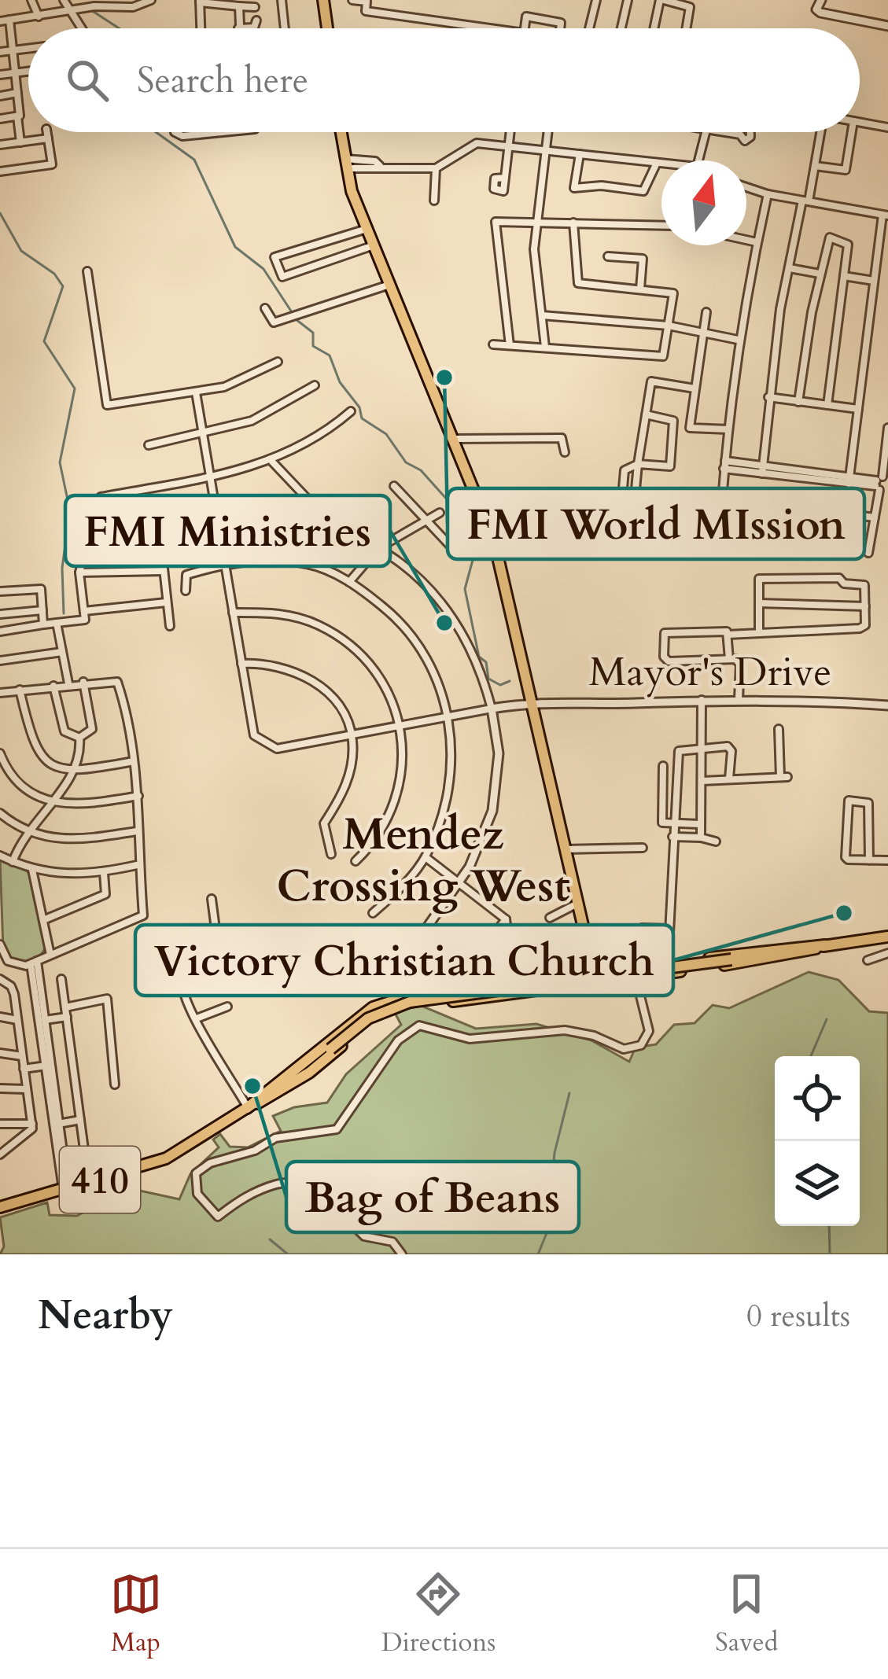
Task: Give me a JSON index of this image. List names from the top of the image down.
{
  "streets": {
    "main road": ["410"],
    "street": ["Mayor's Drive"]
  },
  "districts": ["Mendez Crossing West"],
  "places": [
    "FMI World MIssion",
    "FMI Ministries",
    "Victory Christian Church",
    "Bag of Beans"
  ],
  "north": "top",
  "page": {
    "search": "Search here",
    "heading": ["Nearby", "0 results"],
    "nav": ["Map", "Directions", "Saved"]
  }
}
